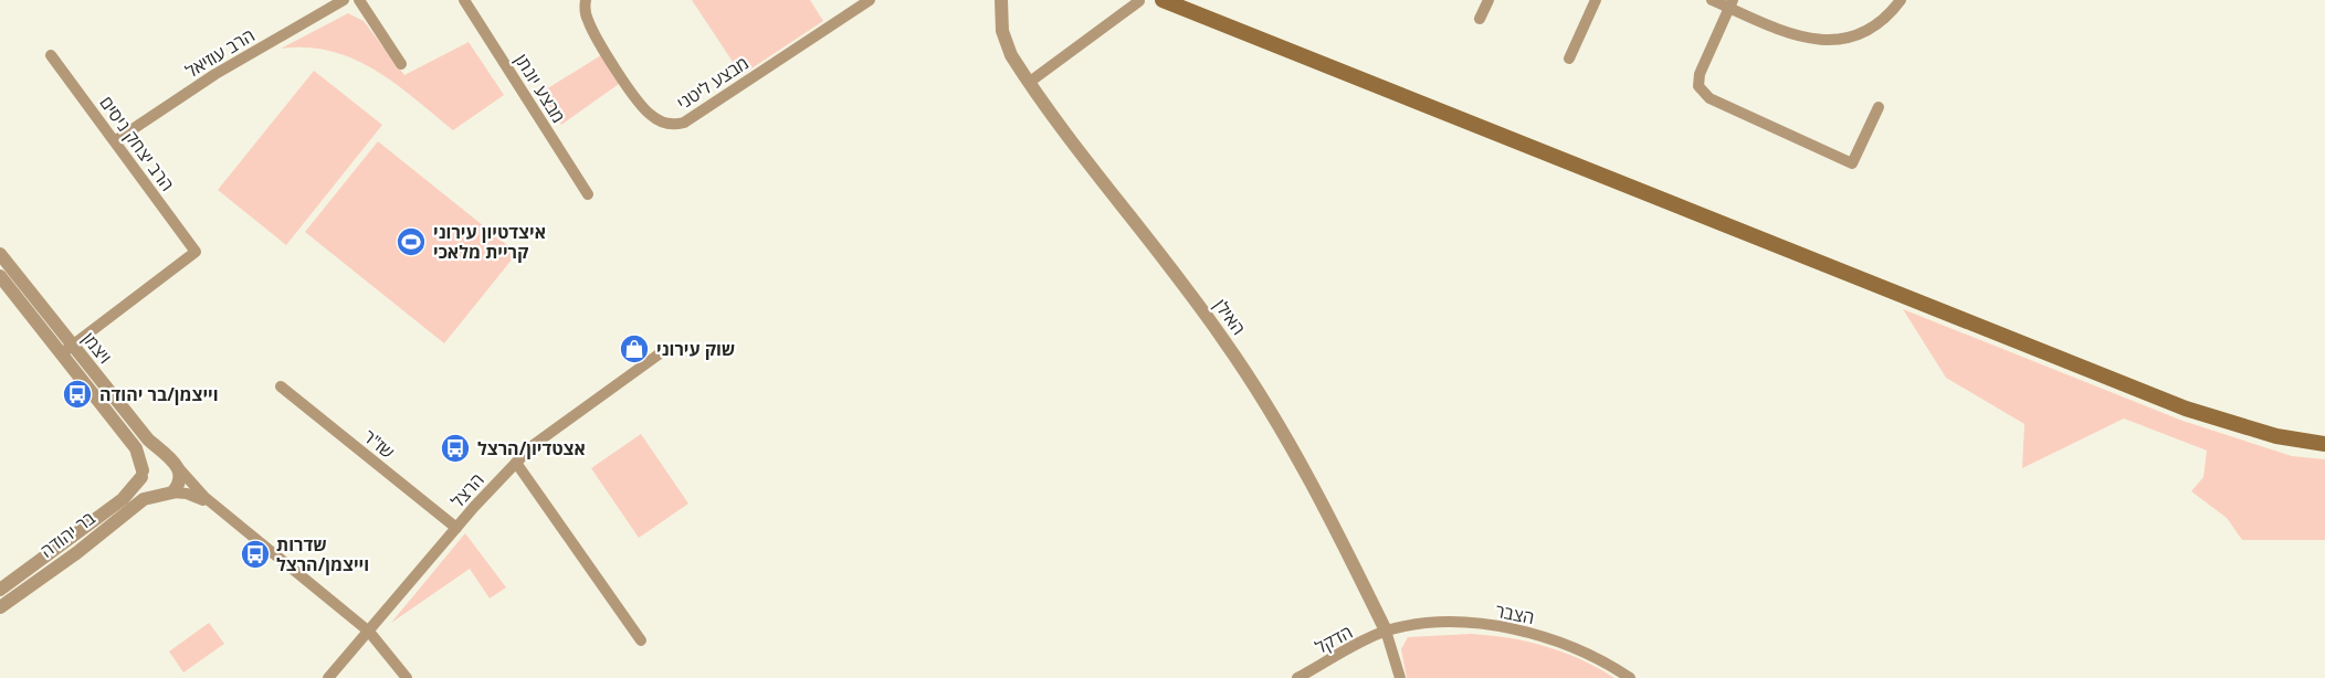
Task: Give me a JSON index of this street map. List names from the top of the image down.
{
  "streets": {
    "street": [
      "הרב עוזיאל",
      "מבצע ליטני",
      "מבצע יונתן",
      "הרב יצחק ניסים",
      "האילן",
      "ויצמן",
      "שז\"ר",
      "הרצל",
      "בר יהודה",
      "הצבר",
      "הדקל"
    ]
  },
  "crossings": [
    ["הרב עוזיאל", "הרב יצחק ניסים"],
    ["הרב יצחק ניסים", "ויצמן"],
    ["האילן", "הצבר"],
    ["האילן", "הדקל"],
    ["ויצמן", "הרצל"],
    ["ויצמן", "בר יהודה"],
    ["שז\"ר", "הרצל"],
    ["הצבר", "הדקל"]
  ],
  "places": {
    "sports": ["איצדטיון עירוני קריית מלאכי"],
    "shop": ["שוק עירוני"],
    "bus stop": ["וייצמן/בר יהודה", "אצטדיון/הרצל", "שדרות וייצמן/הרצל"]
  }
}
